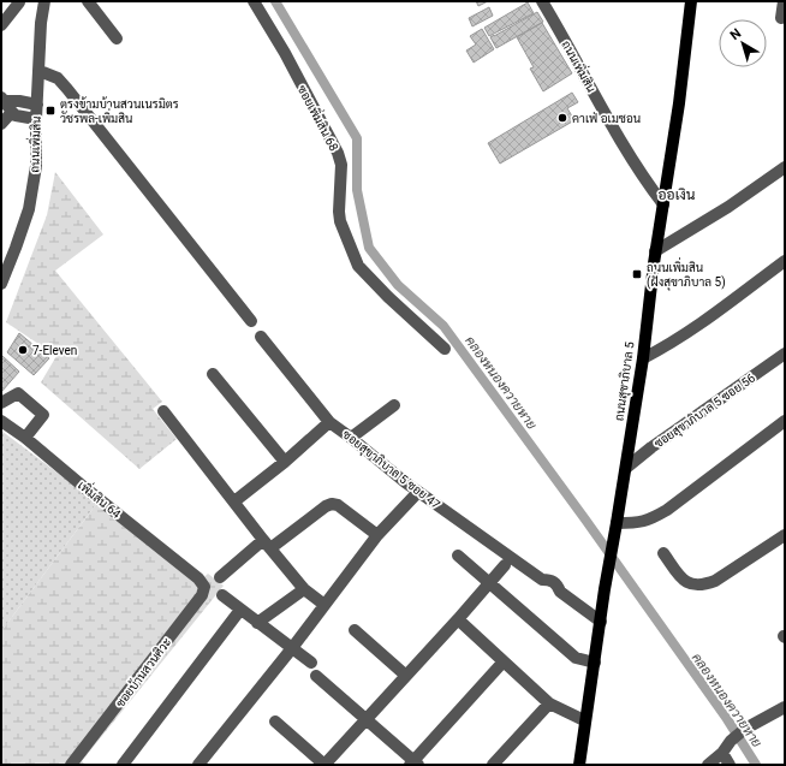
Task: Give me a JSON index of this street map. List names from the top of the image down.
{
  "streets": {
    "main road": ["ถนนสุขาภิบาล 5"],
    "street": [
      "ถนนเพิ่มสิน",
      "ซอยเพิ่มสิน 68",
      "ซอยสุขาภิบาล 5 ซอย 56",
      "ซอยสุขาภิบาล 5 ซอย 47",
      "เพิ่มสิน 64",
      "ซอยบ้านสวนศิวะ"
    ]
  },
  "crossings": [
    ["ถนนเพิ่มสิน", "ถนนสุขาภิบาล 5"],
    ["ถนนสุขาภิบาล 5", "ซอยสุขาภิบาล 5 ซอย 56"],
    ["ถนนสุขาภิบาล 5", "ซอยสุขาภิบาล 5 ซอย 47"],
    ["เพิ่มสิน 64", "ซอยบ้านสวนศิวะ"]
  ],
  "districts": ["ออเงิน"],
  "water": ["คลองหนองควายหาย"],
  "places": {
    "transit": ["ตรงข้ามบ้านสวนเนรมิตร วัชรพล-เพิ่มสิน", "ถนนเพิ่มสิน (ฝั่งสุขาภิบาล 5)"],
    "other": ["คาเฟ่ อเมซอน", "7-Eleven"]
  },
  "north": "top left"
}
